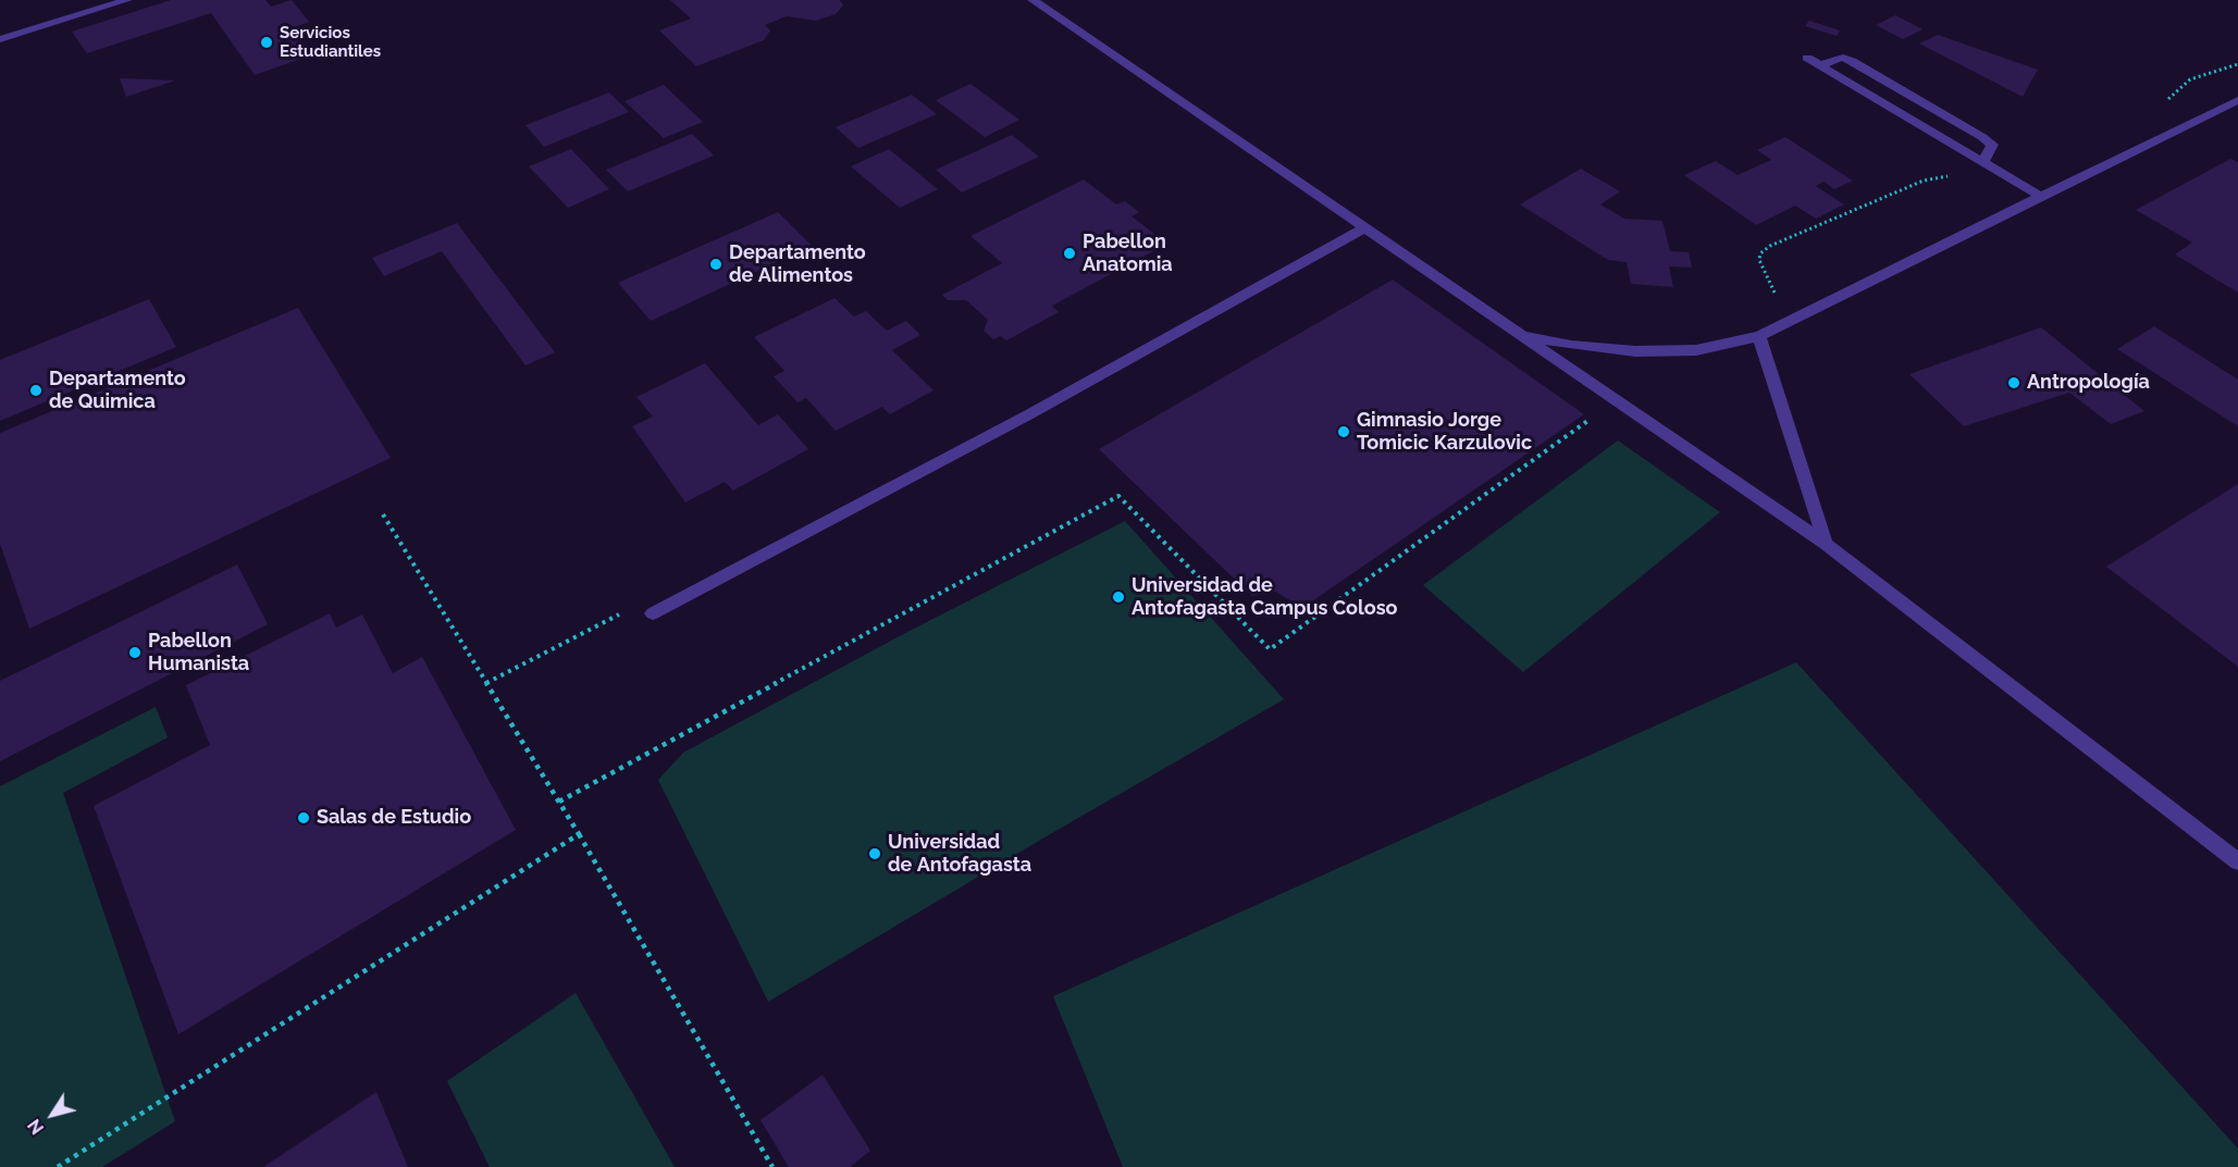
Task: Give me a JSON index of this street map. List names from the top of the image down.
{
  "places": [
    "Servicios Estudiantiles",
    "Pabellon Anatomia",
    "Departamento de Alimentos",
    "Antropología",
    "Departamento de Quimica",
    "Gimnasio Jorge Tomicic Karzulovic",
    "Universidad de Antofagasta Campus Coloso",
    "Pabellon Humanista",
    "Salas de Estudio",
    "Universidad de Antofagasta"
  ],
  "north": "bottom left"
}
